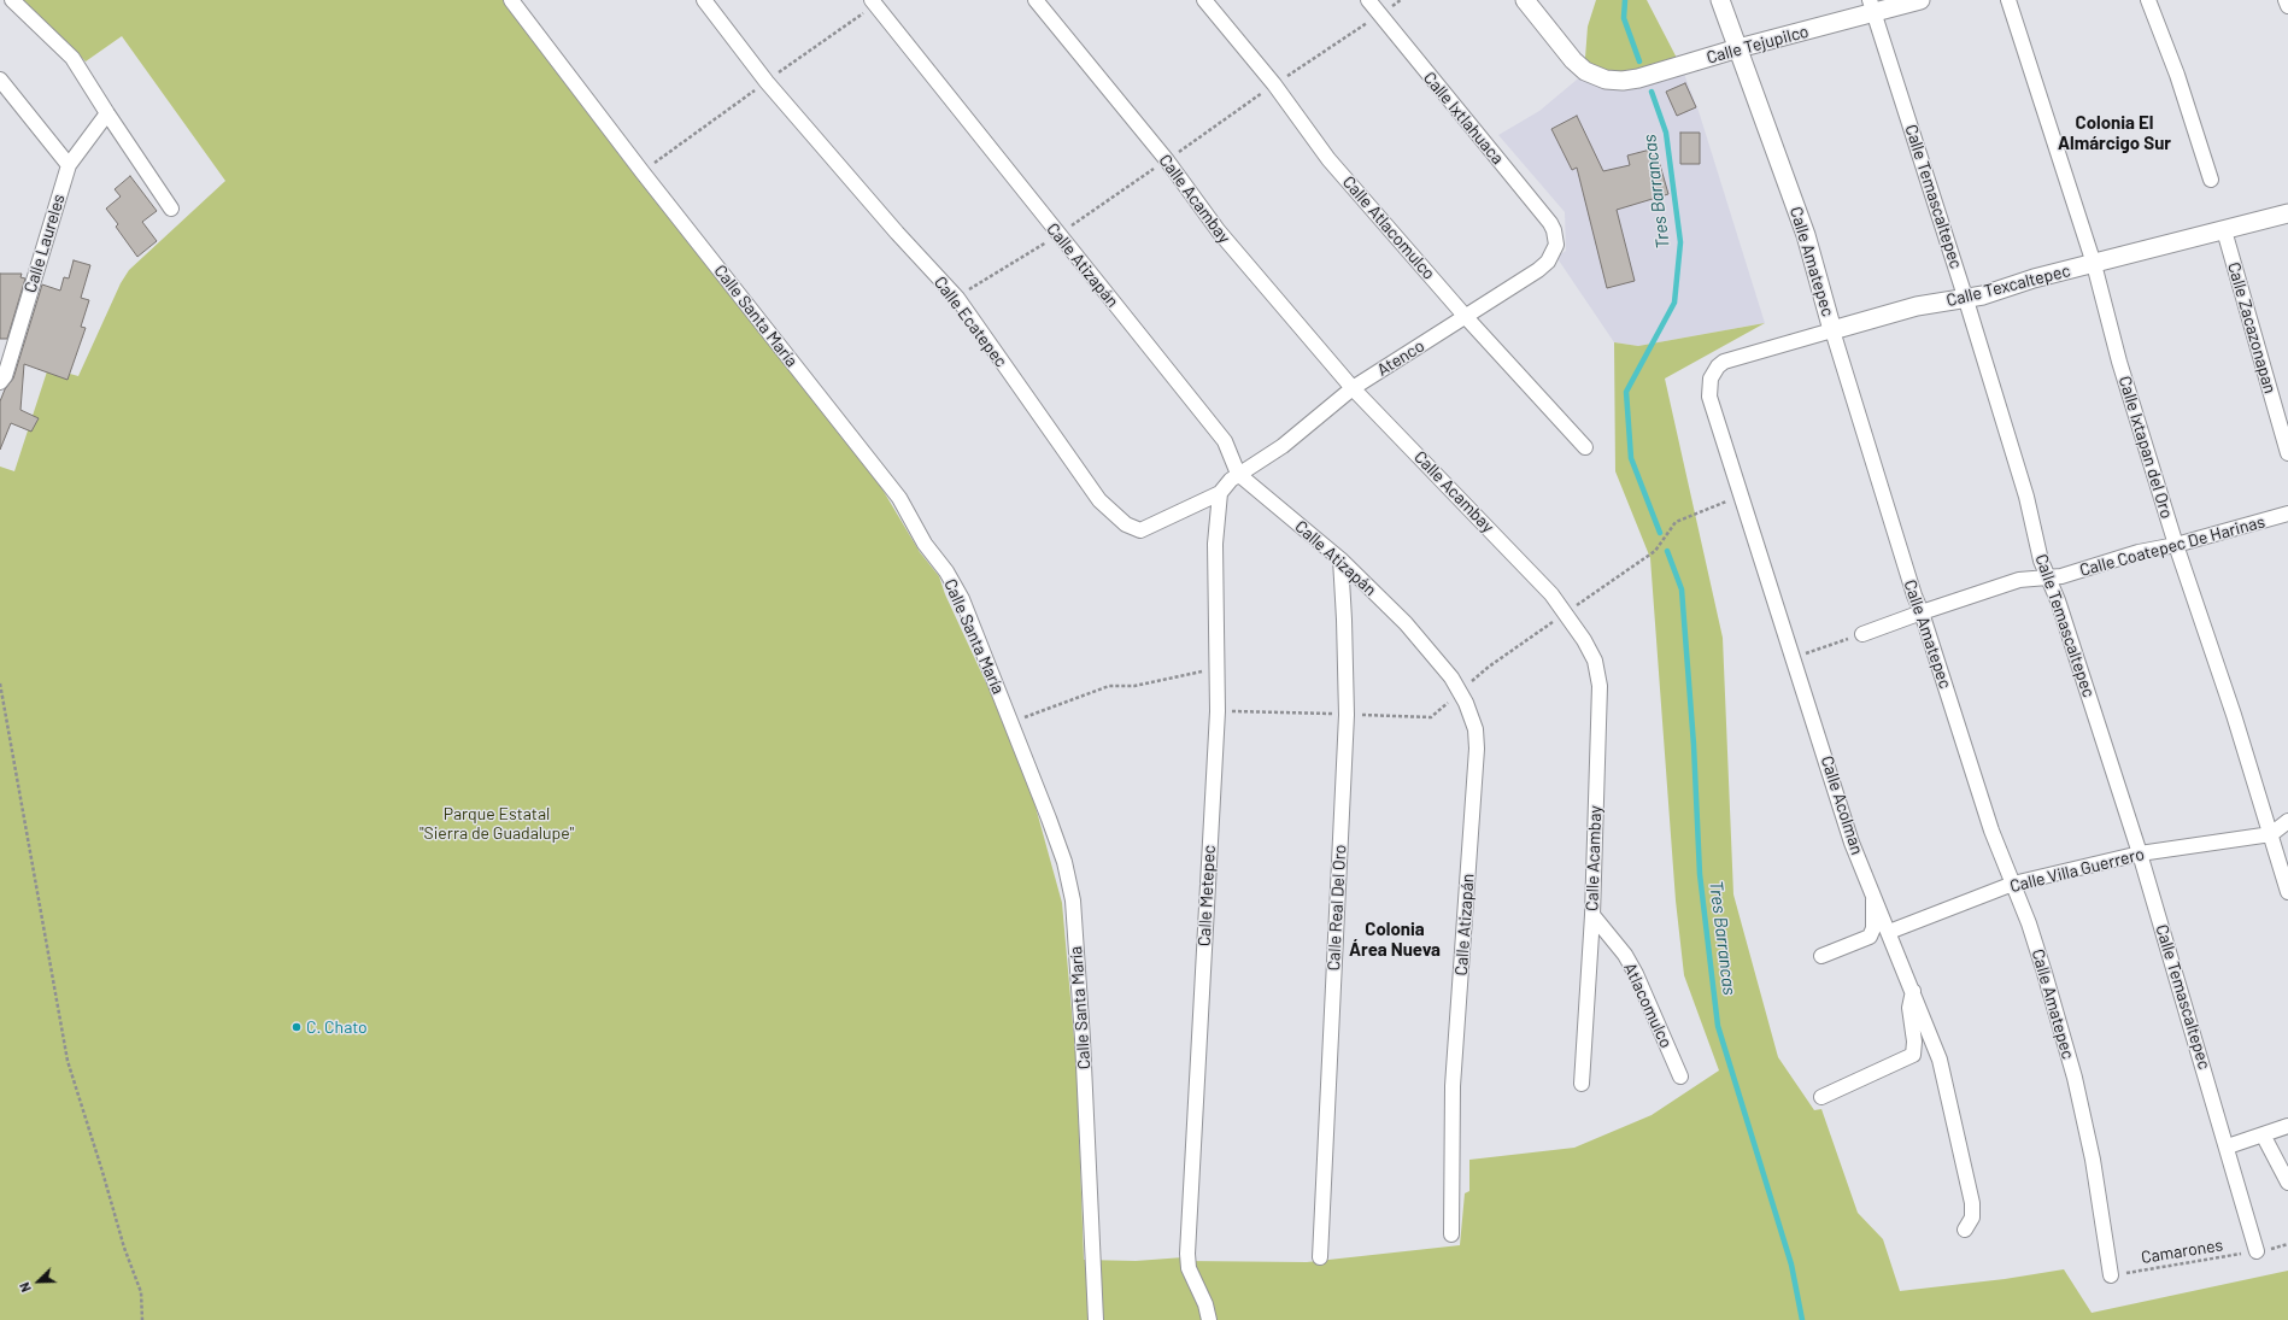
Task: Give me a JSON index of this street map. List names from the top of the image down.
{
  "streets": {
    "street": [
      "Calle Tejupilco",
      "Calle Ixtlahuaca",
      "Calle Temascaltepec",
      "Calle Acambay",
      "Calle Atlacomulco",
      "Calle Laureles",
      "Calle Amatepec",
      "Calle Atizapán",
      "Calle Texcaltepec",
      "Calle Santa María",
      "Calle Ecatepec",
      "Calle Zacazonapan",
      "Atenco",
      "Calle Ixtapan del Oro",
      "Calle Coatepec De Harinas",
      "Calle Acolman",
      "Calle Villa Guerrero",
      "Calle Metepec",
      "Calle Real Del Oro",
      "Atlacomulco"
    ],
    "path": ["Camarones"]
  },
  "crossings": [
    ["Calle Tejupilco", "Calle Temascaltepec"],
    ["Calle Tejupilco", "Calle Amatepec"],
    ["Calle Ixtlahuaca", "Atenco"],
    ["Calle Temascaltepec", "Calle Texcaltepec"],
    ["Calle Temascaltepec", "Calle Coatepec De Harinas"],
    ["Calle Temascaltepec", "Calle Villa Guerrero"],
    ["Calle Temascaltepec", "Camarones"],
    ["Calle Acambay", "Atenco"],
    ["Calle Acambay", "Atlacomulco"],
    ["Calle Atlacomulco", "Atenco"],
    ["Calle Amatepec", "Calle Texcaltepec"],
    ["Calle Amatepec", "Calle Coatepec De Harinas"],
    ["Calle Amatepec", "Calle Villa Guerrero"],
    ["Calle Amatepec", "Camarones"],
    ["Calle Atizapán", "Atenco"],
    ["Calle Atizapán", "Calle Real Del Oro"],
    ["Calle Texcaltepec", "Calle Zacazonapan"],
    ["Calle Texcaltepec", "Calle Ixtapan del Oro"],
    ["Calle Texcaltepec", "Calle Acolman"],
    ["Calle Ecatepec", "Calle Metepec"],
    ["Calle Ixtapan del Oro", "Calle Coatepec De Harinas"],
    ["Calle Ixtapan del Oro", "Calle Villa Guerrero"],
    ["Calle Acolman", "Calle Villa Guerrero"]
  ],
  "districts": ["Colonia El Almárcigo Sur", "Colonia Área Nueva"],
  "water": ["Tres Barrancas"],
  "parks": ["Parque Estatal \"Sierra de Guadalupe\""],
  "places": ["C. Chato"],
  "north": "bottom left"
}
